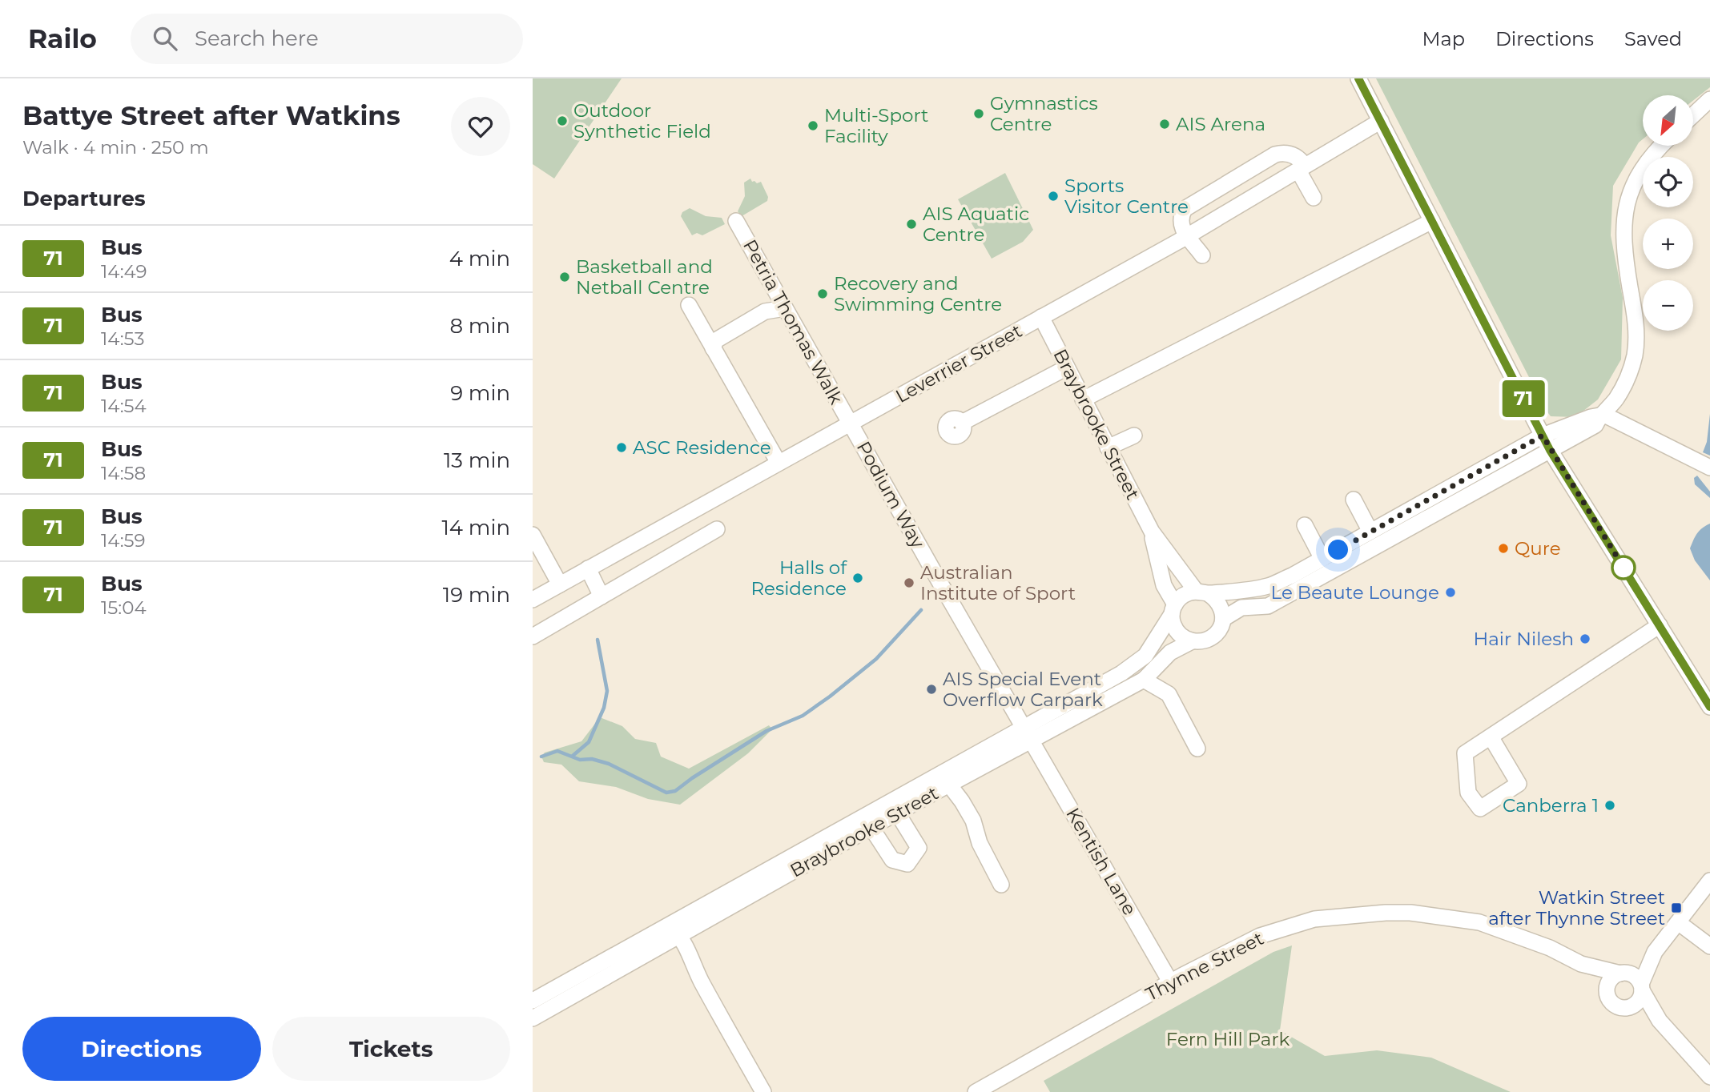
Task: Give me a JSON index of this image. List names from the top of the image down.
{
  "streets": {
    "street": [
      "Petria Thomas Walk",
      "Leverrier Street",
      "Braybrooke Street",
      "Podium Way",
      "Kentish Lane",
      "Thynne Street"
    ]
  },
  "crossings": [
    ["Petria Thomas Walk", "Leverrier Street"],
    ["Petria Thomas Walk", "Podium Way"],
    ["Leverrier Street", "Braybrooke Street"],
    ["Leverrier Street", "Podium Way"],
    ["Braybrooke Street", "Podium Way"],
    ["Braybrooke Street", "Kentish Lane"],
    ["Podium Way", "Kentish Lane"],
    ["Kentish Lane", "Thynne Street"]
  ],
  "parks": ["Fern Hill Park"],
  "places": {
    "other": [
      "Gymnastics Centre",
      "Outdoor Synthetic Field",
      "AIS Arena",
      "Multi-Sport Facility",
      "Sports Visitor Centre",
      "AIS Aquatic Centre",
      "Basketball and Netball Centre",
      "Recovery and Swimming Centre",
      "ASC Residence",
      "Qure",
      "Halls of Residence",
      "Australian Institute of Sport",
      "Le Beaute Lounge",
      "Hair Nilesh",
      "AIS Special Event Overflow Carpark",
      "Canberra 1"
    ],
    "transit": ["Watkin Street after Thynne Street"]
  },
  "lines": ["bus line 71"],
  "north": "bottom left",
  "page": {
    "header": "Railo",
    "search": "Search here",
    "nav": ["Map", "Directions", "Saved"],
    "heading": [
      ["Battye Street after Watkins", "Walk · 4 min · 250 m"],
      "Departures"
    ],
    "on_map": "71",
    "map_buttons": ["+", "−"],
    "list": [
      {
        "mark": "71",
        "name": "Bus",
        "note": "14:49",
        "value": "4 min"
      },
      {
        "mark": "71",
        "name": "Bus",
        "note": "14:53",
        "value": "8 min"
      },
      {
        "mark": "71",
        "name": "Bus",
        "note": "14:54",
        "value": "9 min"
      },
      {
        "mark": "71",
        "name": "Bus",
        "note": "14:58",
        "value": "13 min"
      },
      {
        "mark": "71",
        "name": "Bus",
        "note": "14:59",
        "value": "14 min"
      },
      {
        "mark": "71",
        "name": "Bus",
        "note": "15:04",
        "value": "19 min"
      }
    ],
    "buttons": ["Directions", "Tickets"]
  }
}
